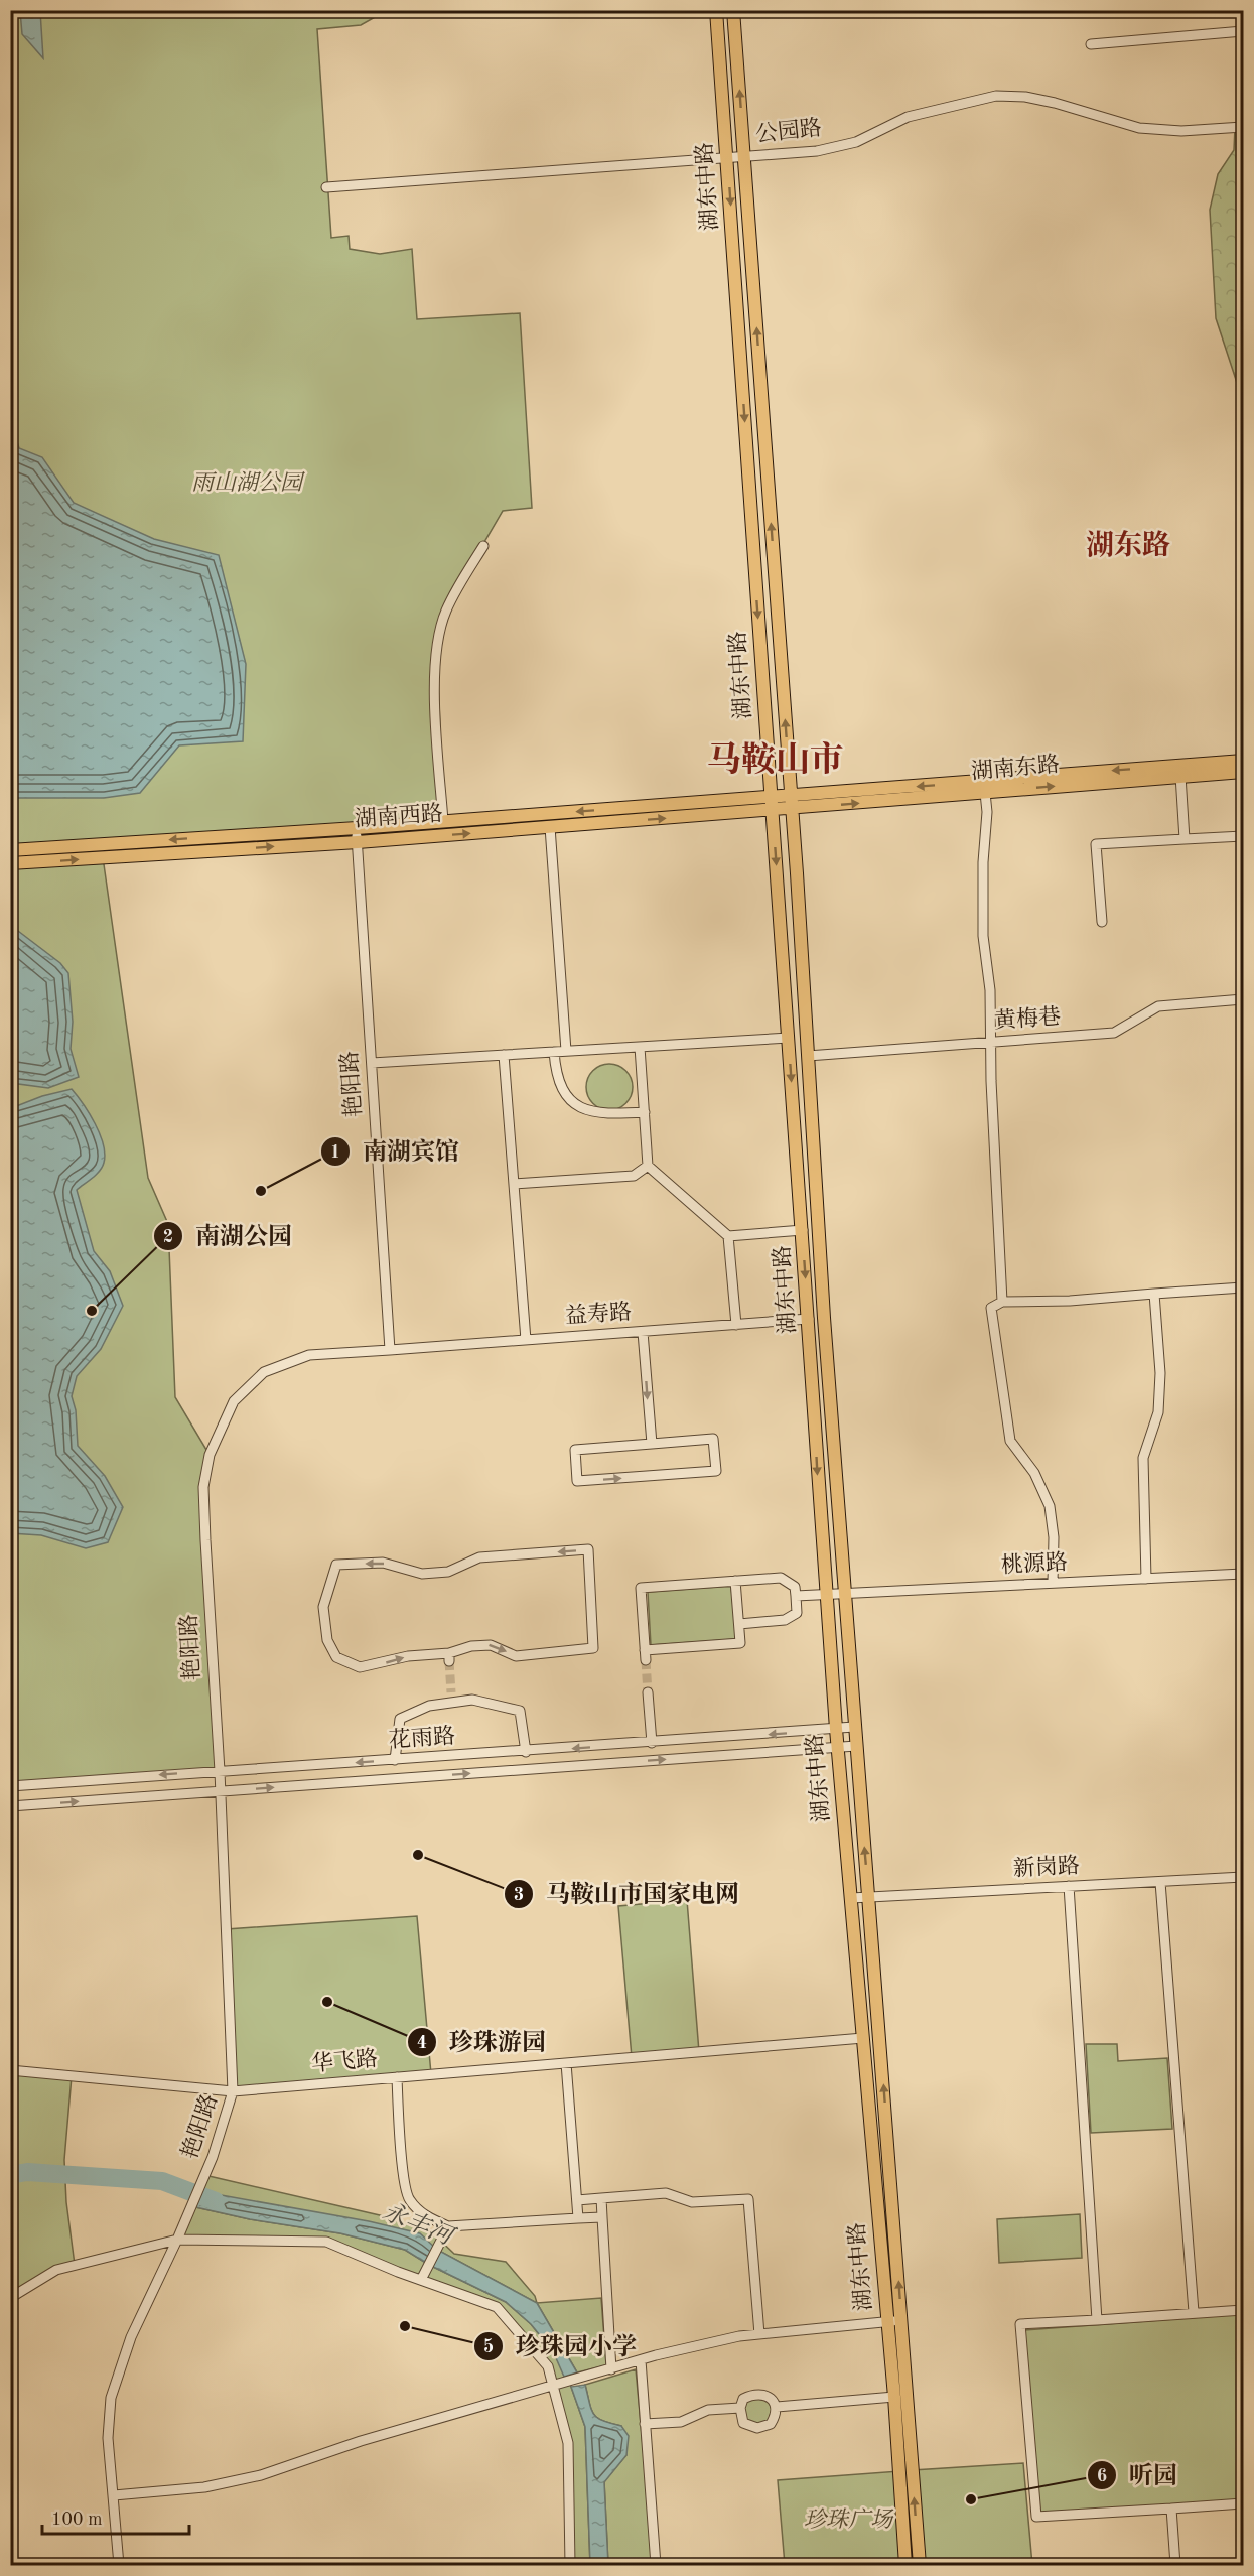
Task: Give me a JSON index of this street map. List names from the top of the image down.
{
  "streets": {
    "main road": ["湖东中路", "湖南东路", "湖南西路"],
    "street": [
      "公园路",
      "黄梅巷",
      "艳阳路",
      "益寿路",
      "桃源路",
      "花雨路",
      "新岗路",
      "华飞路"
    ]
  },
  "crossings": [
    ["公园路", "湖东中路"],
    ["湖东中路", "湖南东路"],
    ["湖东中路", "湖南西路"],
    ["湖东中路", "黄梅巷"],
    ["湖东中路", "益寿路"],
    ["湖东中路", "桃源路"],
    ["湖东中路", "花雨路"],
    ["湖东中路", "新岗路"],
    ["湖东中路", "华飞路"],
    ["湖南西路", "艳阳路"],
    ["艳阳路", "益寿路"],
    ["艳阳路", "花雨路"],
    ["艳阳路", "华飞路"]
  ],
  "districts": ["湖东路", "马鞍山市"],
  "water": ["永丰河"],
  "parks": ["雨山湖公园", "珍珠广场"],
  "places": [
    "南湖宾馆",
    "南湖公园",
    "马鞍山市国家电网",
    "珍珠游园",
    "珍珠园小学",
    "听园"
  ],
  "scale_bar": "100 m"
}
